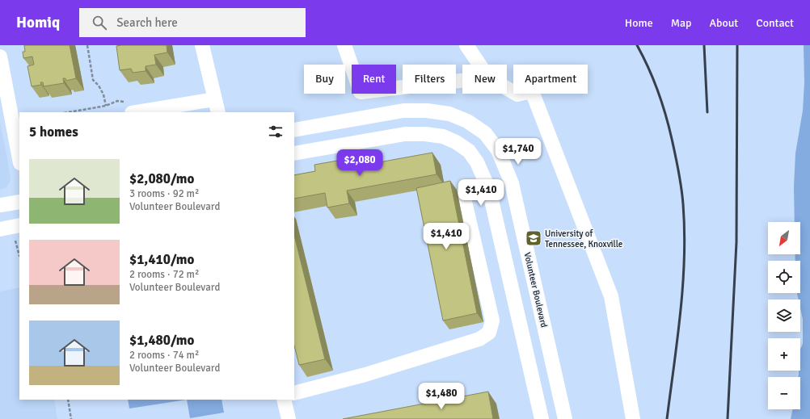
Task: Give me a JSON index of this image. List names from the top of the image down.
{
  "streets": {
    "street": ["Volunteer Boulevard"]
  },
  "places": {
    "school or university": ["University of Tennessee, Knoxville"]
  },
  "north": "bottom left",
  "page": {
    "header": "Homiq",
    "search": "Search here",
    "nav": [
      "Home",
      "Map",
      "About",
      "Contact"
    ],
    "chip": [
      "Buy",
      "Rent",
      "Filters",
      "New",
      "Apartment"
    ],
    "heading": "5 homes",
    "price": [
      "$1,740",
      "$2,080",
      "$1,410",
      "$1,410",
      "$1,480"
    ],
    "list": [
      {
        "name": "$2,080/mo",
        "note": "3 rooms · 92 m² · Volunteer Boulevard"
      },
      {
        "name": "$1,410/mo",
        "note": "2 rooms · 72 m² · Volunteer Boulevard"
      },
      {
        "name": "$1,480/mo",
        "note": "2 rooms · 74 m² · Volunteer Boulevard"
      }
    ],
    "map_buttons": ["+", "−"]
  }
}
